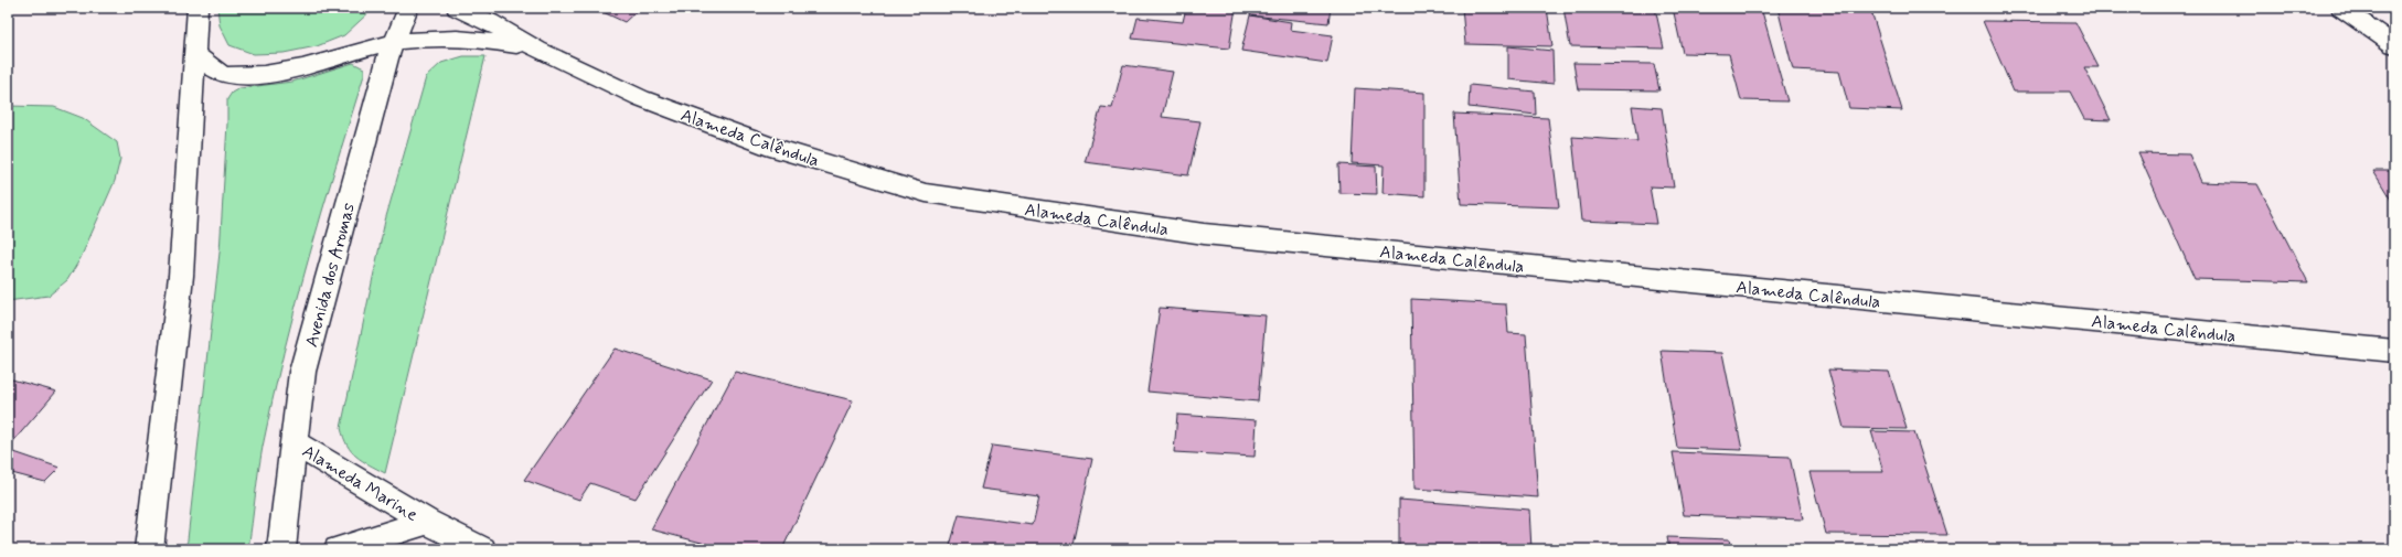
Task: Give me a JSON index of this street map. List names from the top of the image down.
{
  "streets": {
    "street": ["Alameda Calêndula", "Avenida dos Aromas", "Alameda Marine"]
  },
  "crossings": [
    ["Alameda Calêndula", "Avenida dos Aromas"],
    ["Avenida dos Aromas", "Alameda Marine"]
  ]
}
